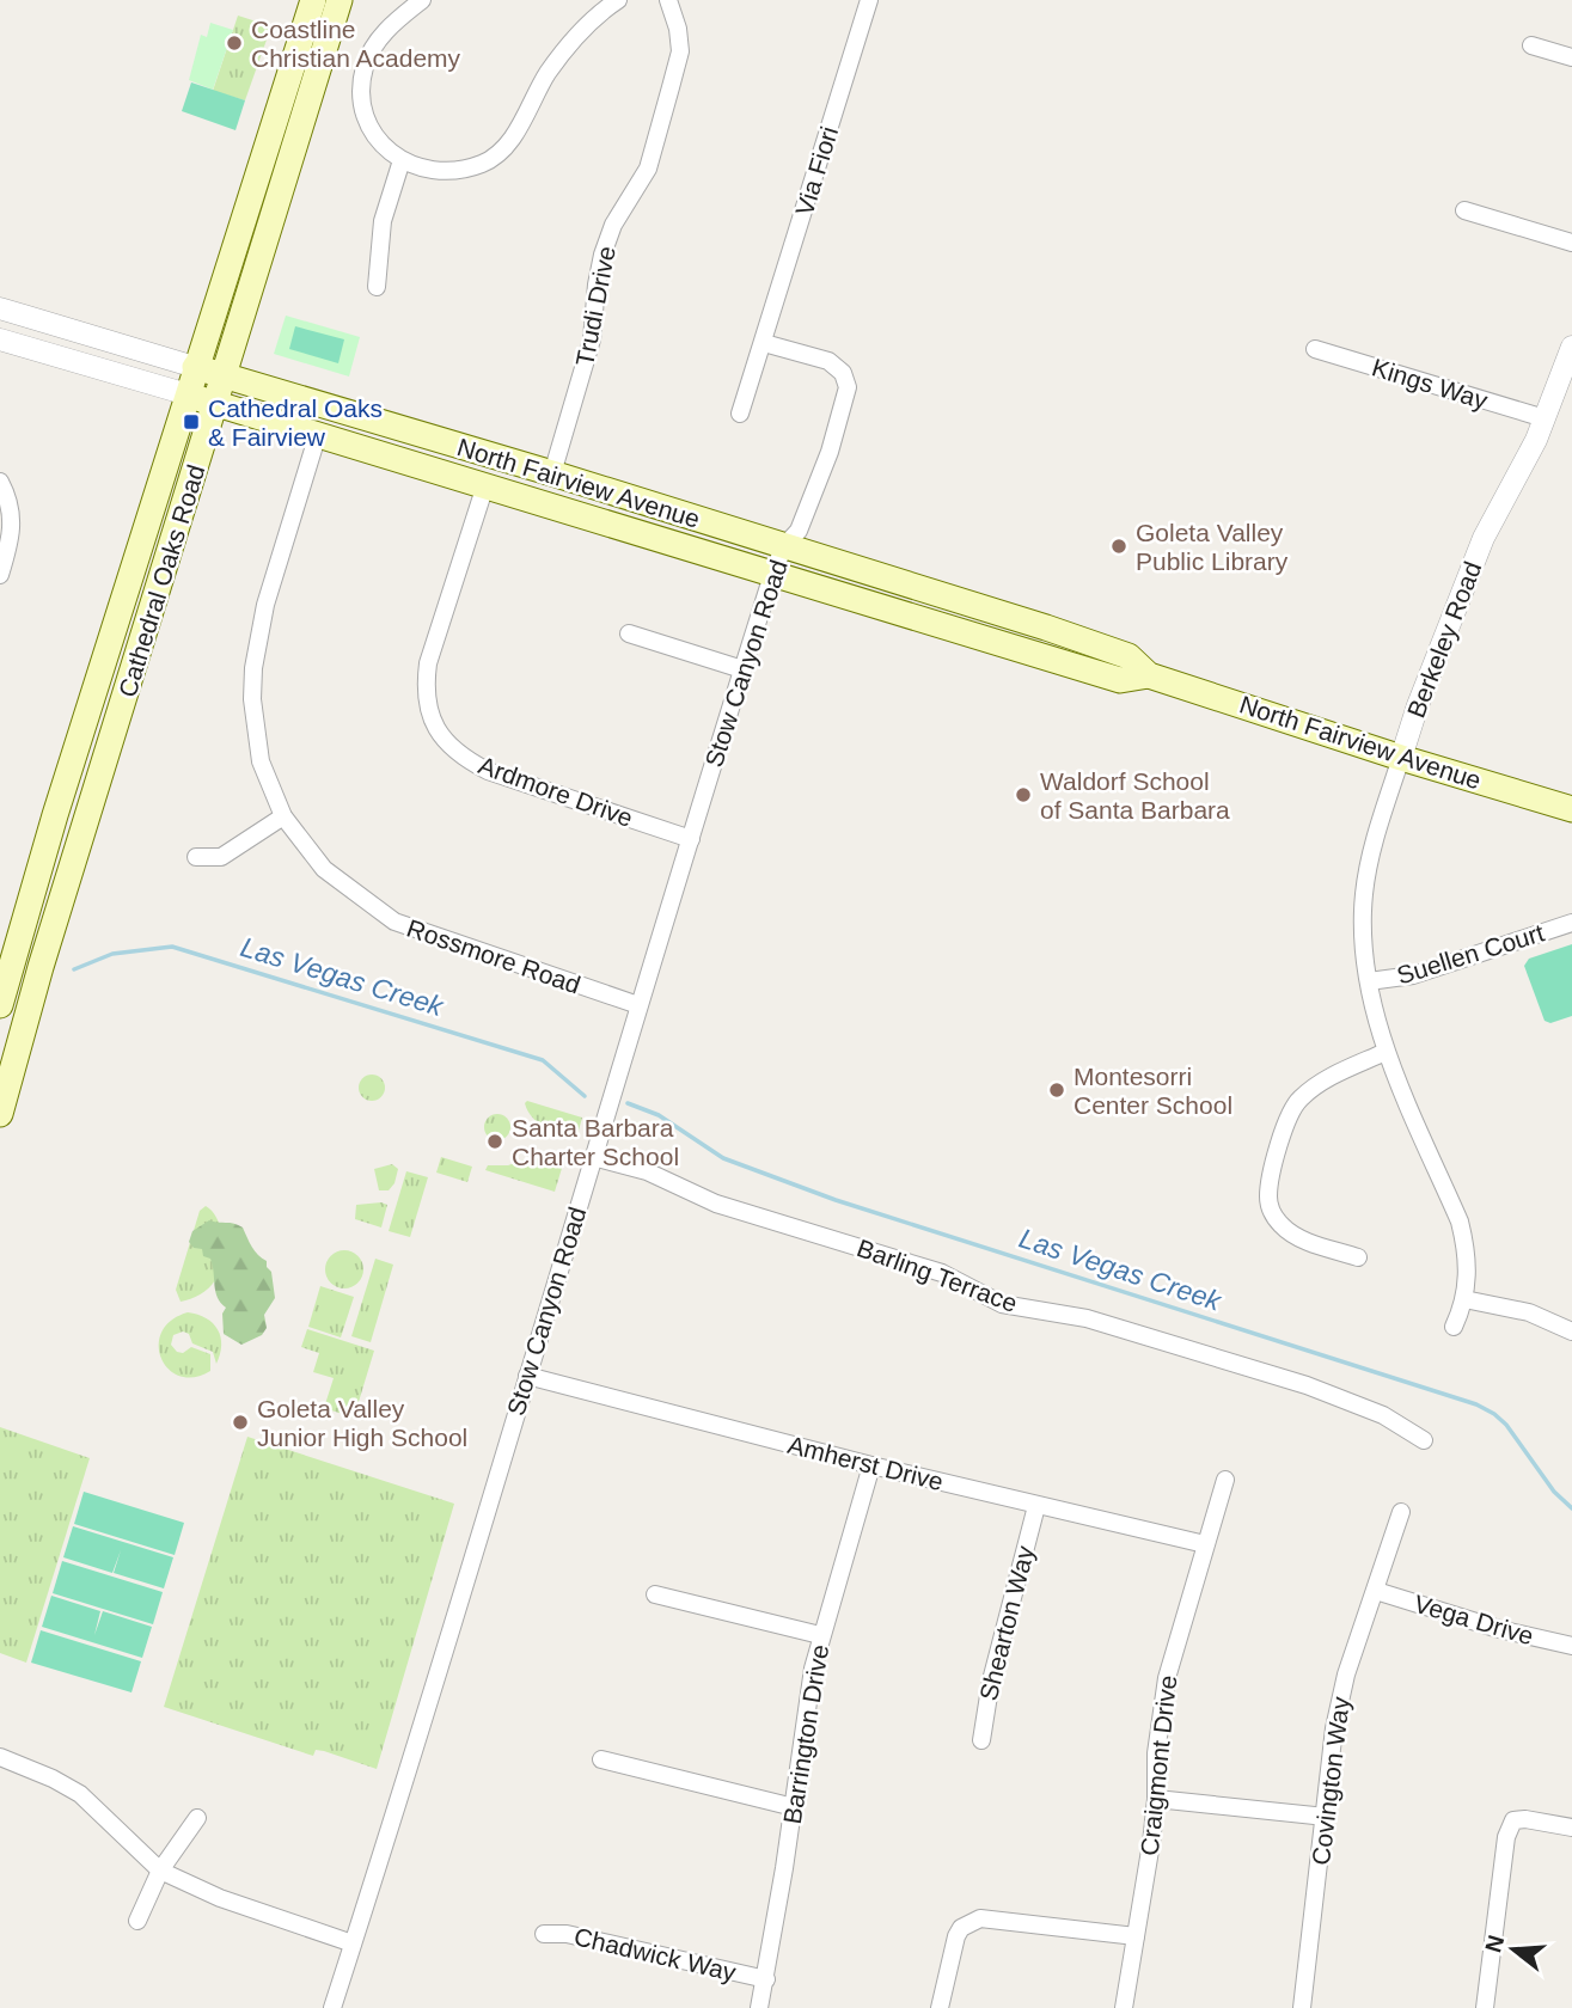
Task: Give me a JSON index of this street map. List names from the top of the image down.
{
  "streets": {
    "main road": ["North Fairview Avenue", "Cathedral Oaks Road"],
    "street": [
      "Via Fiori",
      "Trudi Drive",
      "Kings Way",
      "Berkeley Road",
      "Stow Canyon Road",
      "Ardmore Drive",
      "Suellen Court",
      "Rossmore Road",
      "Barling Terrace",
      "Amherst Drive",
      "Vega Drive",
      "Shearton Way",
      "Barrington Drive",
      "Craigmont Drive",
      "Covington Way",
      "Chadwick Way"
    ]
  },
  "crossings": [
    ["Via Fiori", "Stow Canyon Road"],
    ["Trudi Drive", "North Fairview Avenue"],
    ["Kings Way", "Berkeley Road"],
    ["North Fairview Avenue", "Cathedral Oaks Road"],
    ["North Fairview Avenue", "Berkeley Road"],
    ["North Fairview Avenue", "Stow Canyon Road"],
    ["North Fairview Avenue", "Ardmore Drive"],
    ["North Fairview Avenue", "Rossmore Road"],
    ["Berkeley Road", "Suellen Court"],
    ["Stow Canyon Road", "Ardmore Drive"],
    ["Stow Canyon Road", "Rossmore Road"],
    ["Stow Canyon Road", "Barling Terrace"],
    ["Stow Canyon Road", "Amherst Drive"],
    ["Amherst Drive", "Shearton Way"],
    ["Amherst Drive", "Barrington Drive"],
    ["Amherst Drive", "Craigmont Drive"],
    ["Vega Drive", "Covington Way"],
    ["Barrington Drive", "Chadwick Way"]
  ],
  "water": ["Las Vegas Creek"],
  "places": {
    "other": [
      "Coastline Christian Academy",
      "Goleta Valley Public Library",
      "Waldorf School of Santa Barbara",
      "Montesorri Center School",
      "Santa Barbara Charter School",
      "Goleta Valley Junior High School"
    ],
    "transit": ["Cathedral Oaks & Fairview"]
  },
  "north": "left"
}
